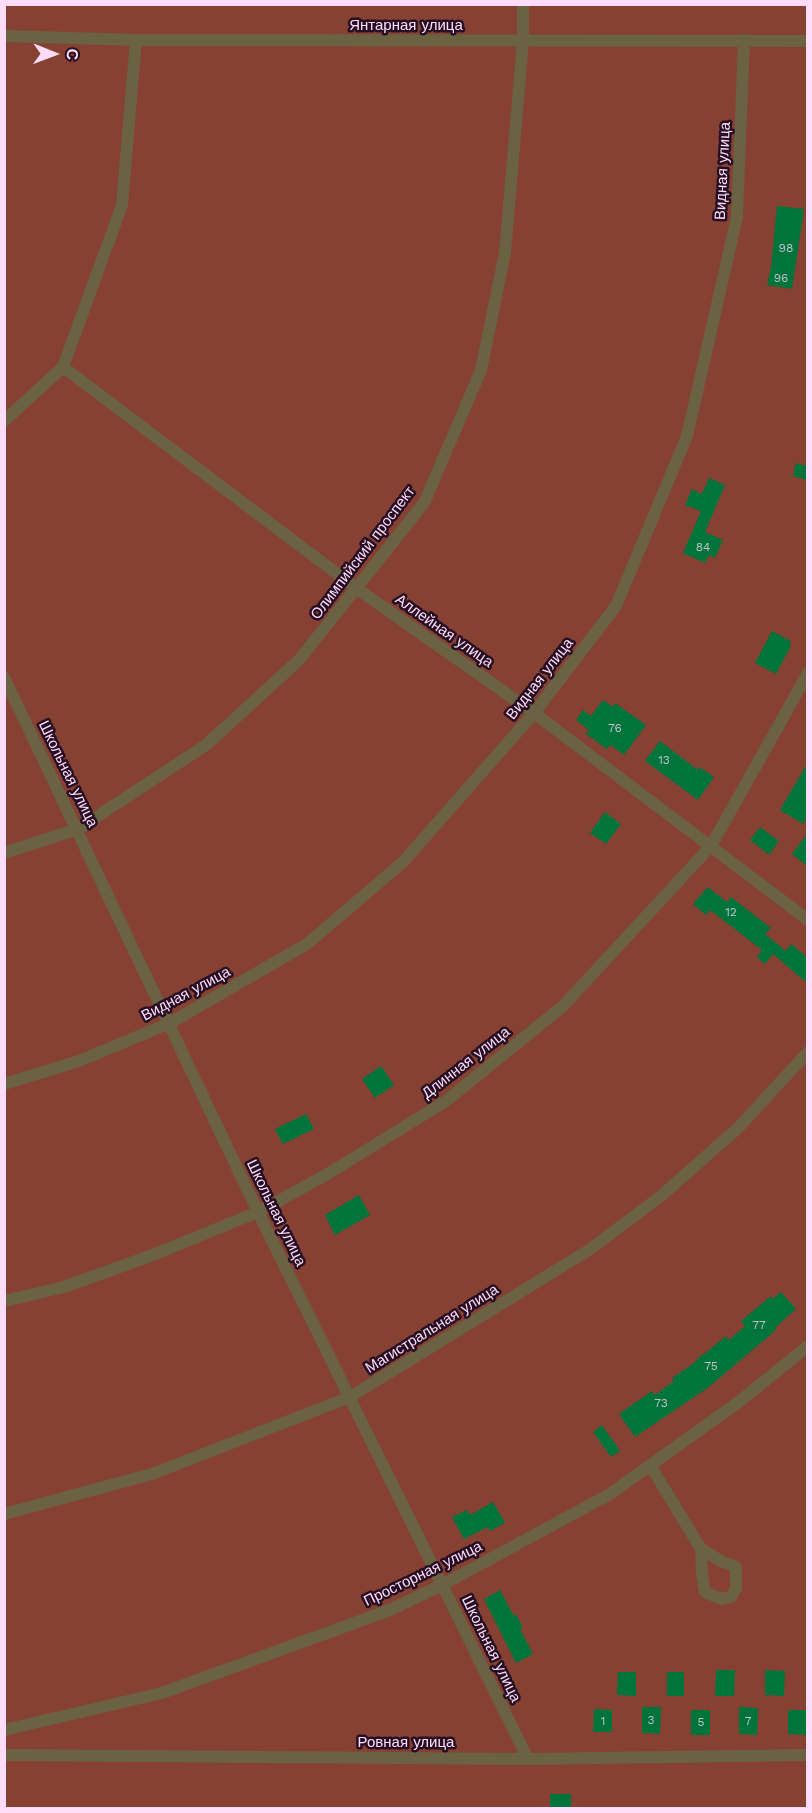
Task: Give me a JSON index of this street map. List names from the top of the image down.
{
  "streets": {
    "street": [
      "Янтарная улица",
      "Видная улица",
      "Олимпийский проспект",
      "Аллейная улица",
      "Школьная улица",
      "Длинная улица",
      "Магистральная улица",
      "Просторная улица",
      "Ровная улица"
    ]
  },
  "crossings": [
    ["Янтарная улица", "Видная улица"],
    ["Янтарная улица", "Олимпийский проспект"],
    ["Видная улица", "Аллейная улица"],
    ["Видная улица", "Школьная улица"],
    ["Олимпийский проспект", "Аллейная улица"],
    ["Олимпийский проспект", "Школьная улица"],
    ["Аллейная улица", "Длинная улица"],
    ["Школьная улица", "Длинная улица"],
    ["Школьная улица", "Магистральная улица"],
    ["Школьная улица", "Просторная улица"],
    ["Школьная улица", "Ровная улица"]
  ],
  "house_numbers": [
    "98",
    "96",
    "84",
    "76",
    "13",
    "12",
    "77",
    "75",
    "73",
    "3",
    "1",
    "7",
    "5"
  ],
  "north": "right"
}
